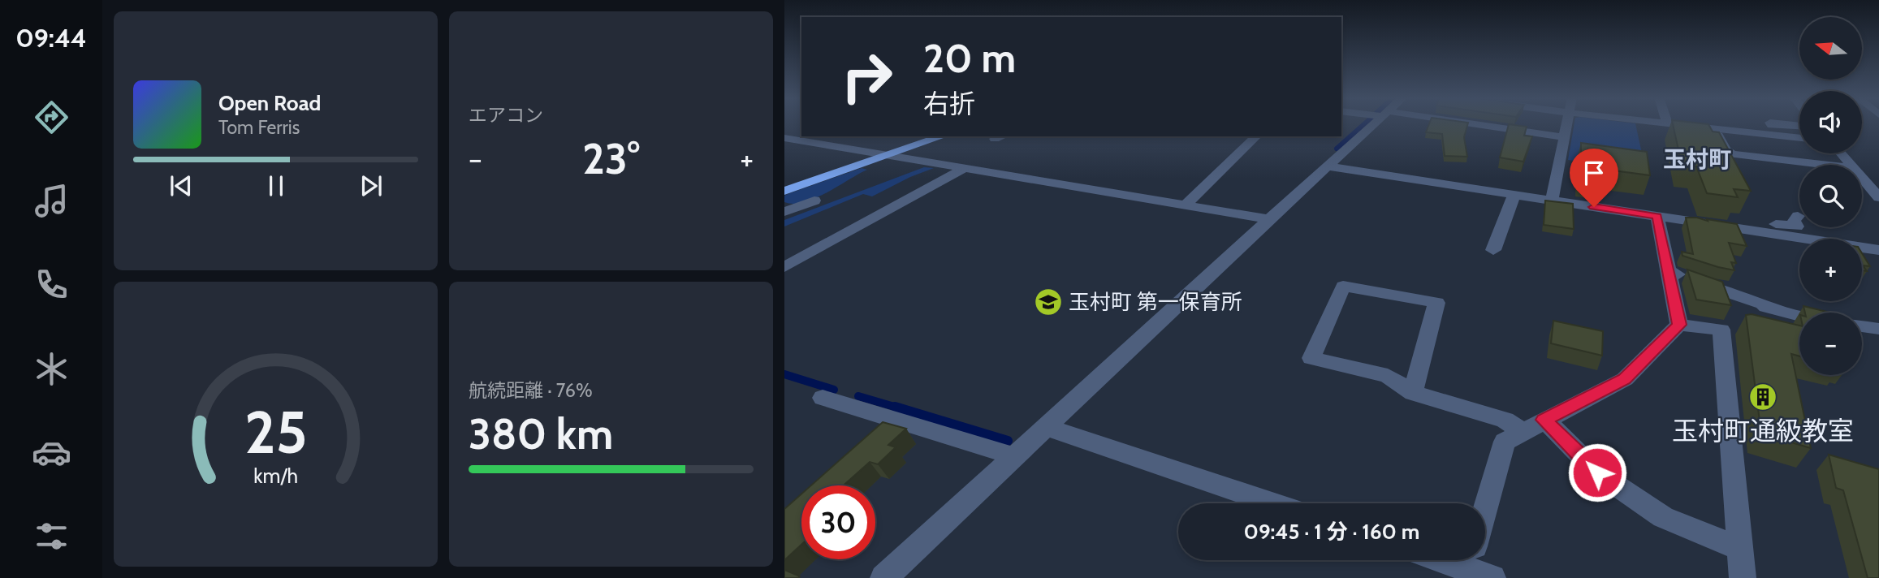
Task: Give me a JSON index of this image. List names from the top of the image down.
{
  "districts": ["玉村町"],
  "places": {
    "school or university": ["玉村町 第一保育所"],
    "building": ["玉村町通級教室"]
  },
  "north": "left",
  "page": {
    "tabs": "09:44",
    "tile": [
      "エアコン",
      ["航続距離 · 76%", "380 km"]
    ],
    "map_buttons": ["+", "−"],
    "turn": ["20 m", "右折"],
    "song": ["Open Road", "Tom Ferris"],
    "heat": ["−", "23°", "+"],
    "limit": "30",
    "trip": "09:45 · 1 分 · 160 m",
    "gauge": ["25", "km/h"]
  }
}
